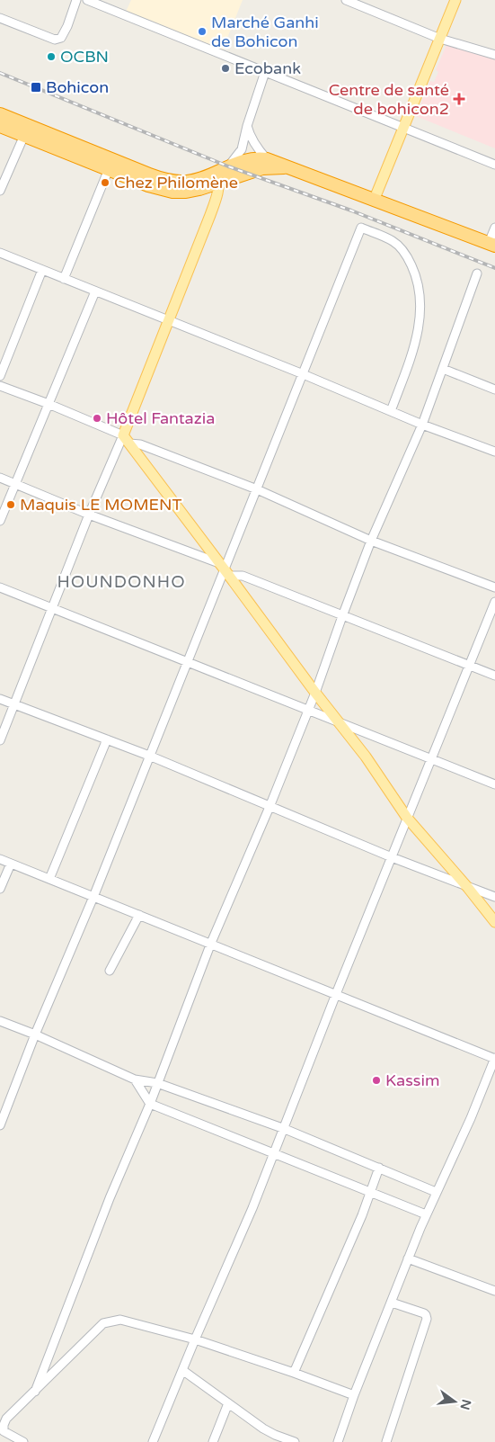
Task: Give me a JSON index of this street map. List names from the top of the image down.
{
  "districts": ["HOUNDONHO"],
  "places": {
    "other": [
      "Marché Ganhi de Bohicon",
      "OCBN",
      "Ecobank",
      "Chez Philomène",
      "Hôtel Fantazia",
      "Maquis LE MOMENT",
      "Kassim"
    ],
    "transit": ["Bohicon"],
    "health": ["Centre de santé de bohicon2"]
  },
  "north": "right"
}
